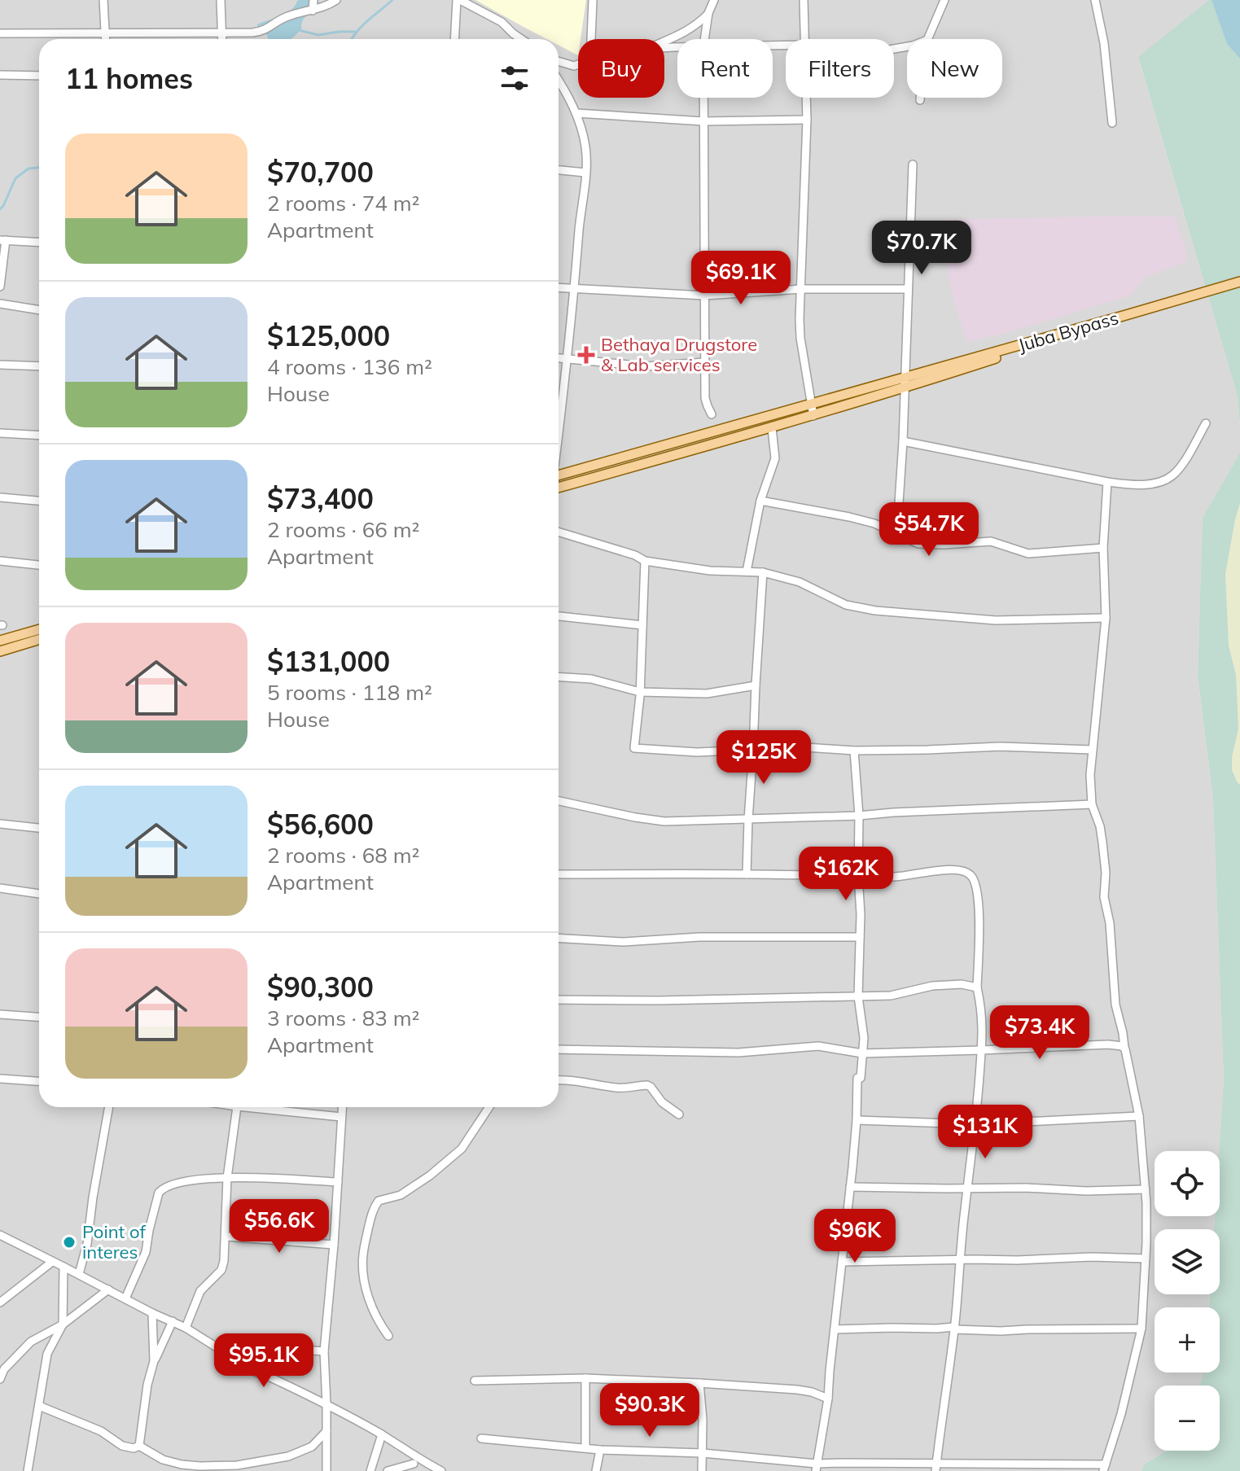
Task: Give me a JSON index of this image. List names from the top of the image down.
{
  "streets": {
    "main road": ["Juba Bypass"]
  },
  "places": {
    "health": ["Bethaya Drugstore & Lab services"],
    "other": ["Point of interes"]
  },
  "page": {
    "chip": [
      "Buy",
      "Rent",
      "Filters",
      "New"
    ],
    "heading": "11 homes",
    "list": [
      {
        "name": "$70,700",
        "note": "2 rooms · 74 m² · Apartment"
      },
      {
        "name": "$125,000",
        "note": "4 rooms · 136 m² · House"
      },
      {
        "name": "$73,400",
        "note": "2 rooms · 66 m² · Apartment"
      },
      {
        "name": "$131,000",
        "note": "5 rooms · 118 m² · House"
      },
      {
        "name": "$56,600",
        "note": "2 rooms · 68 m² · Apartment"
      },
      {
        "name": "$90,300",
        "note": "3 rooms · 83 m² · Apartment"
      }
    ],
    "price": [
      "$70.7K",
      "$69.1K",
      "$54.7K",
      "$125K",
      "$162K",
      "$73.4K",
      "$131K",
      "$56.6K",
      "$96K",
      "$95.1K",
      "$90.3K"
    ],
    "map_buttons": ["+", "−"]
  }
}
